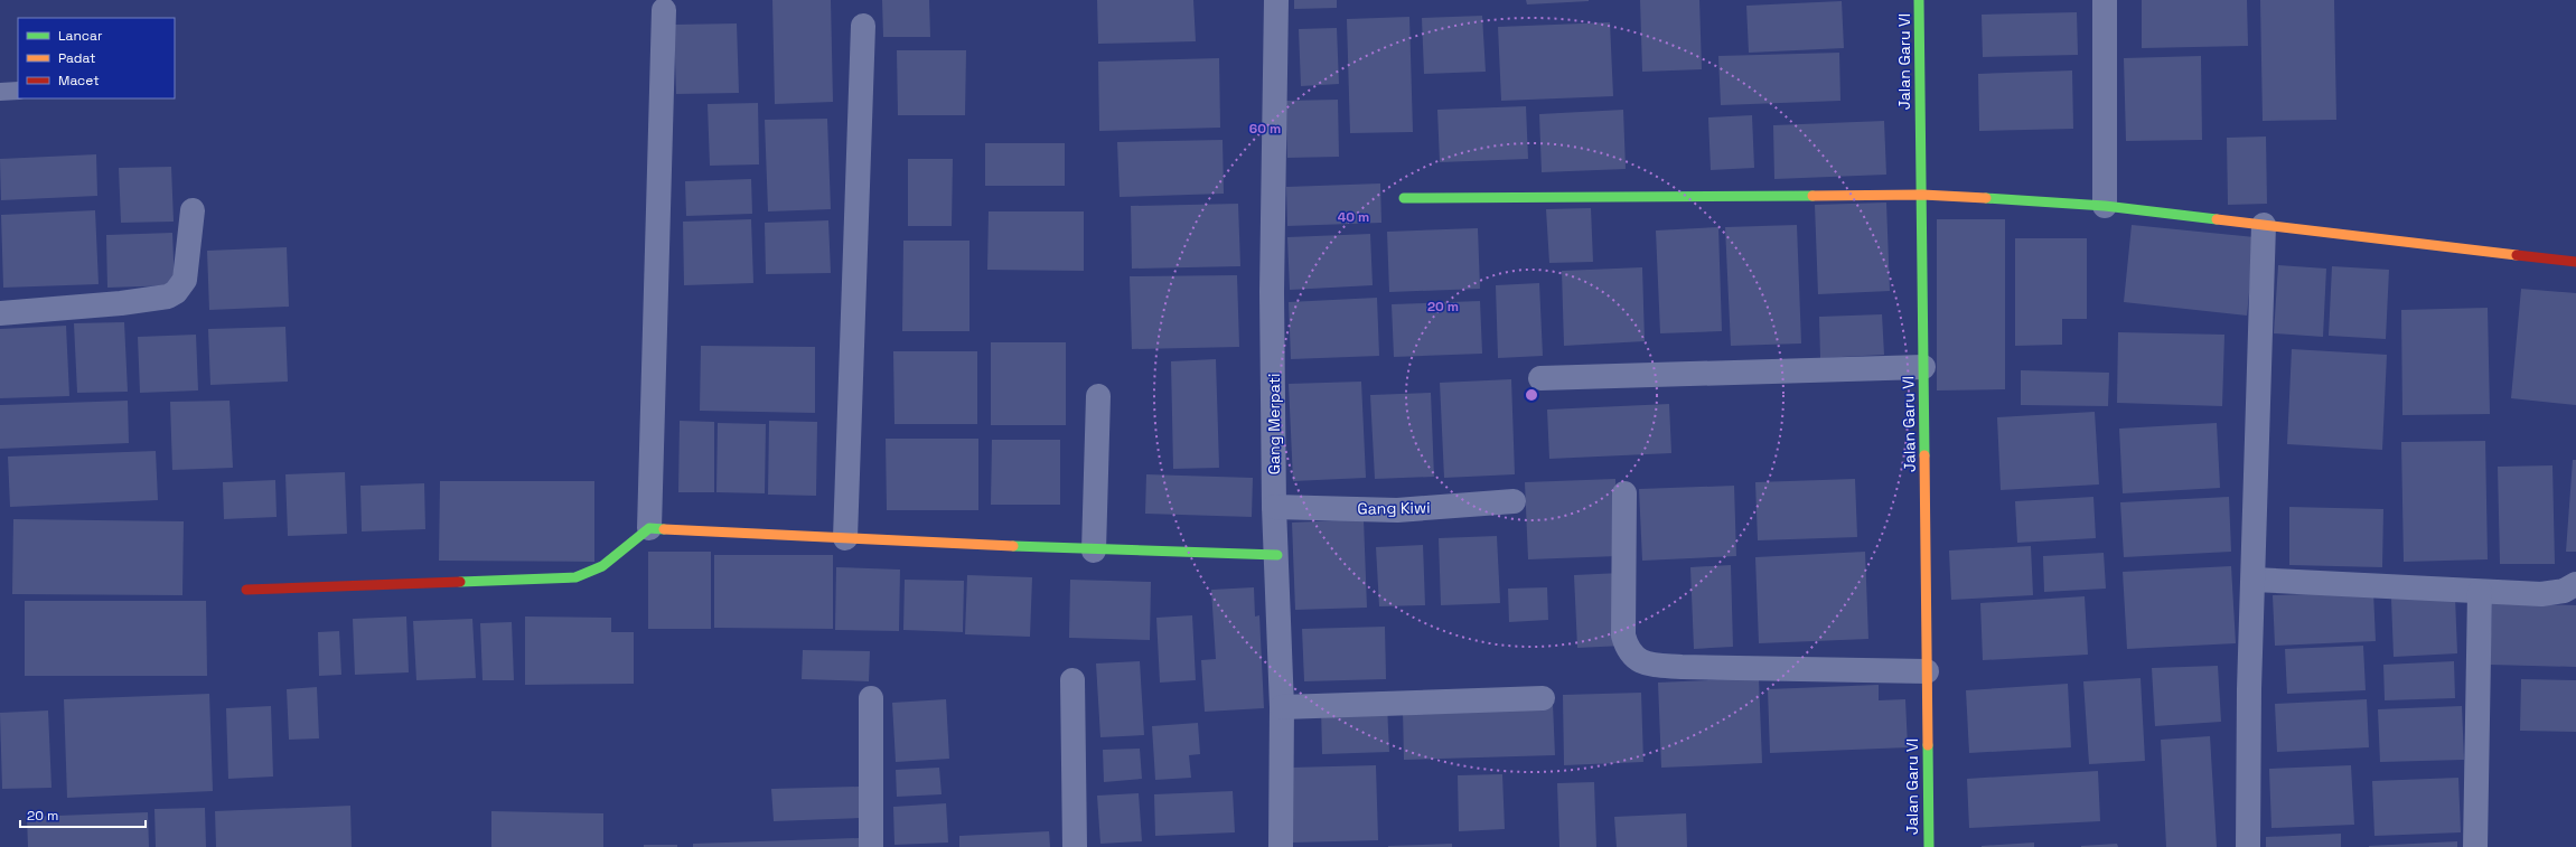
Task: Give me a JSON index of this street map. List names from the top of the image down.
{
  "streets": {
    "street": ["Jalan Garu VI", "Gang Merpati", "Gang Kiwi"]
  },
  "crossings": [
    ["Gang Merpati", "Gang Kiwi"]
  ],
  "legend": ["Lancar", "Padat", "Macet"],
  "scale_bar": "20 m",
  "rings": ["60 m", "40 m", "20 m"]
}
